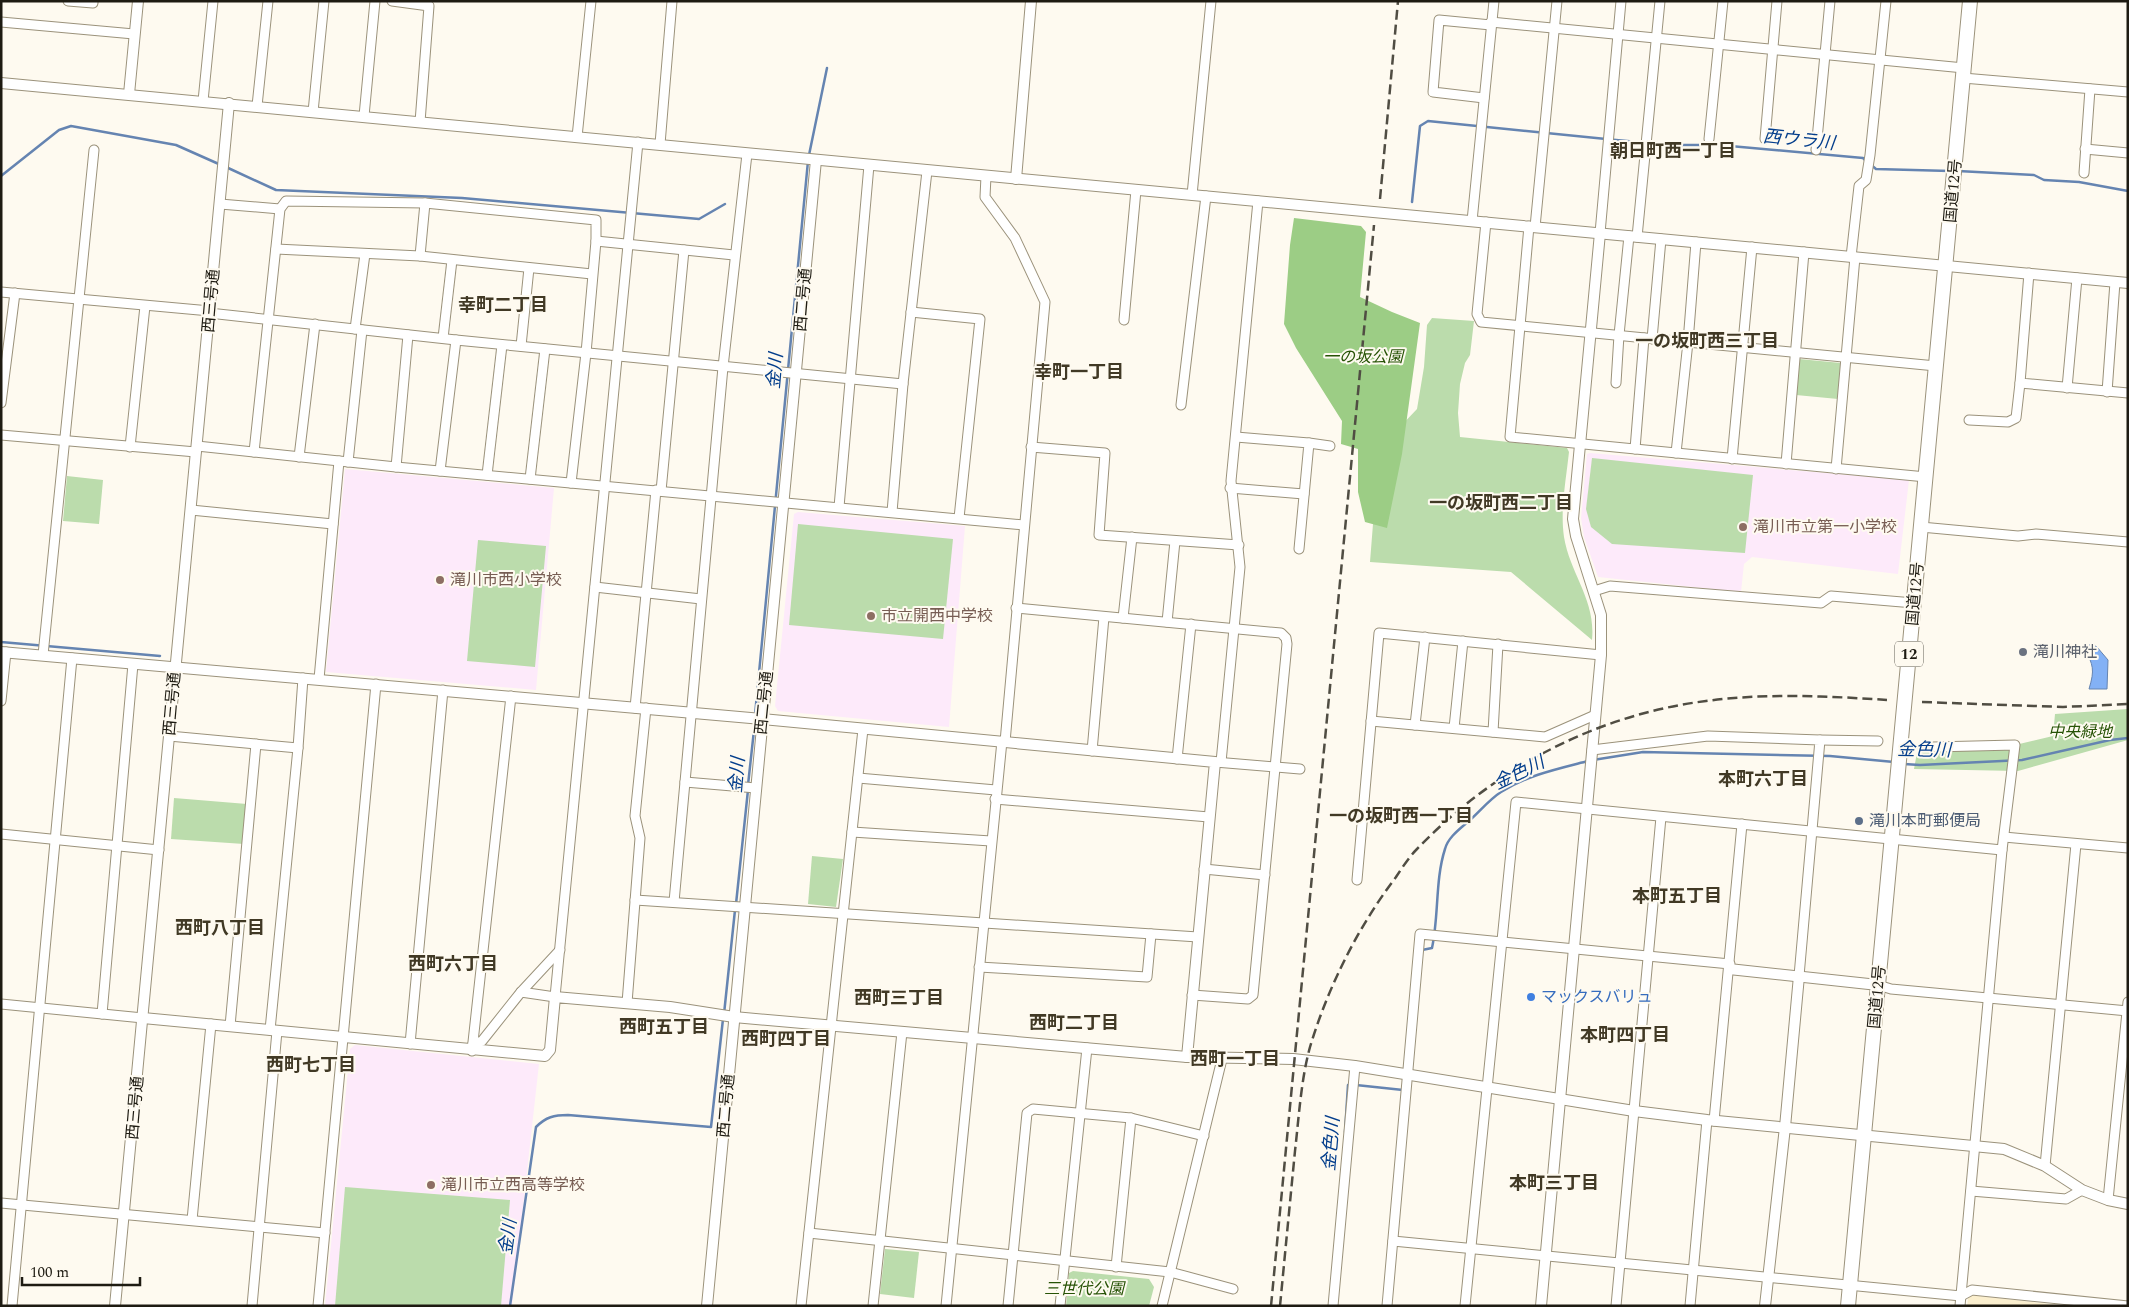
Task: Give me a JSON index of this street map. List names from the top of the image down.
{
  "streets": {
    "highway": ["国道12号", "12"],
    "street": ["西二号通", "西三号通"]
  },
  "districts": [
    "朝日町西一丁目",
    "幸町二丁目",
    "一の坂町西三丁目",
    "幸町一丁目",
    "一の坂町西二丁目",
    "本町六丁目",
    "一の坂町西一丁目",
    "本町五丁目",
    "西町八丁目",
    "西町六丁目",
    "西町三丁目",
    "西町二丁目",
    "西町五丁目",
    "本町四丁目",
    "西町四丁目",
    "西町一丁目",
    "西町七丁目",
    "本町三丁目"
  ],
  "water": ["西ウラ川", "金川", "金色川"],
  "parks": ["一の坂公園", "中央緑地", "三世代公園"],
  "places": [
    "滝川市立第一小学校",
    "滝川市西小学校",
    "市立開西中学校",
    "滝川神社",
    "滝川本町郵便局",
    "マックスバリュ",
    "滝川市立西高等学校"
  ],
  "scale_bar": "100 m"
}
